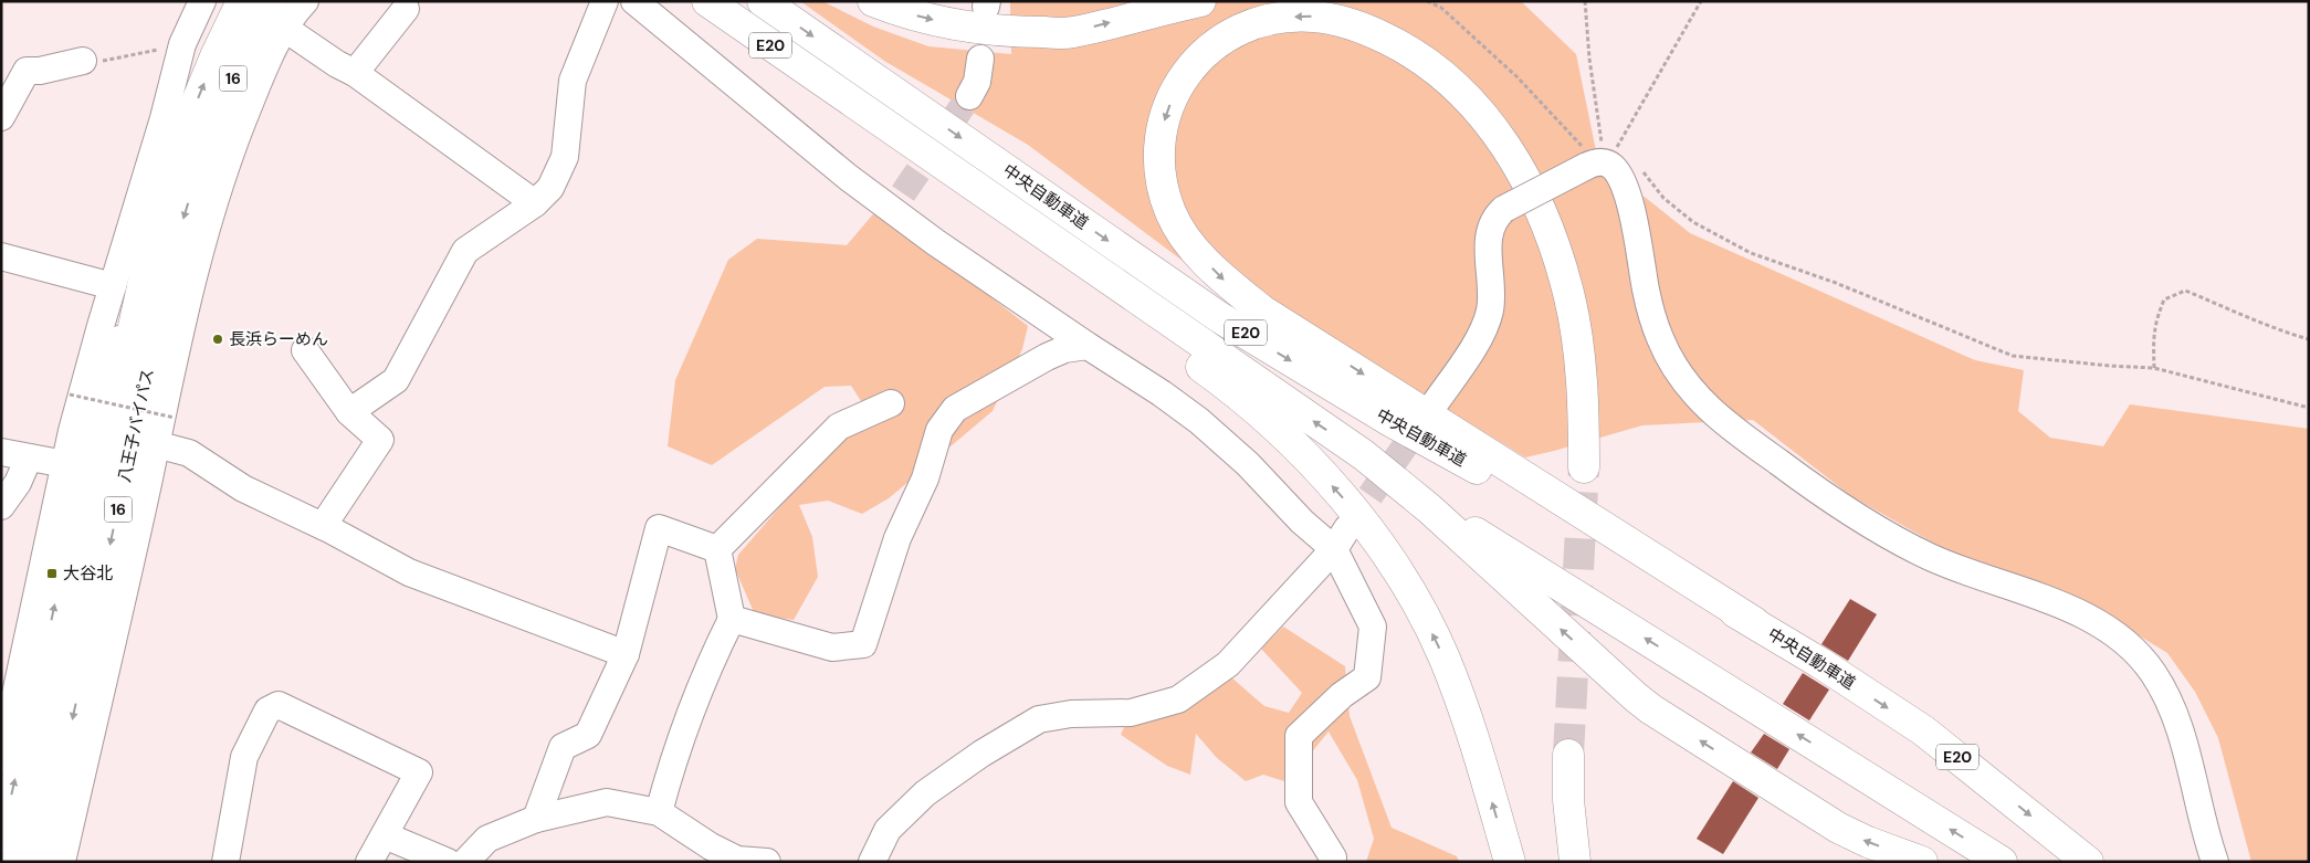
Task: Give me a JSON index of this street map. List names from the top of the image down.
{
  "streets": {
    "highway": [
      "E20",
      "16",
      "中央自動車道",
      "八王子バイパス"
    ]
  },
  "places": {
    "other": ["長浜らーめん"],
    "transit": ["大谷北"]
  }
}
